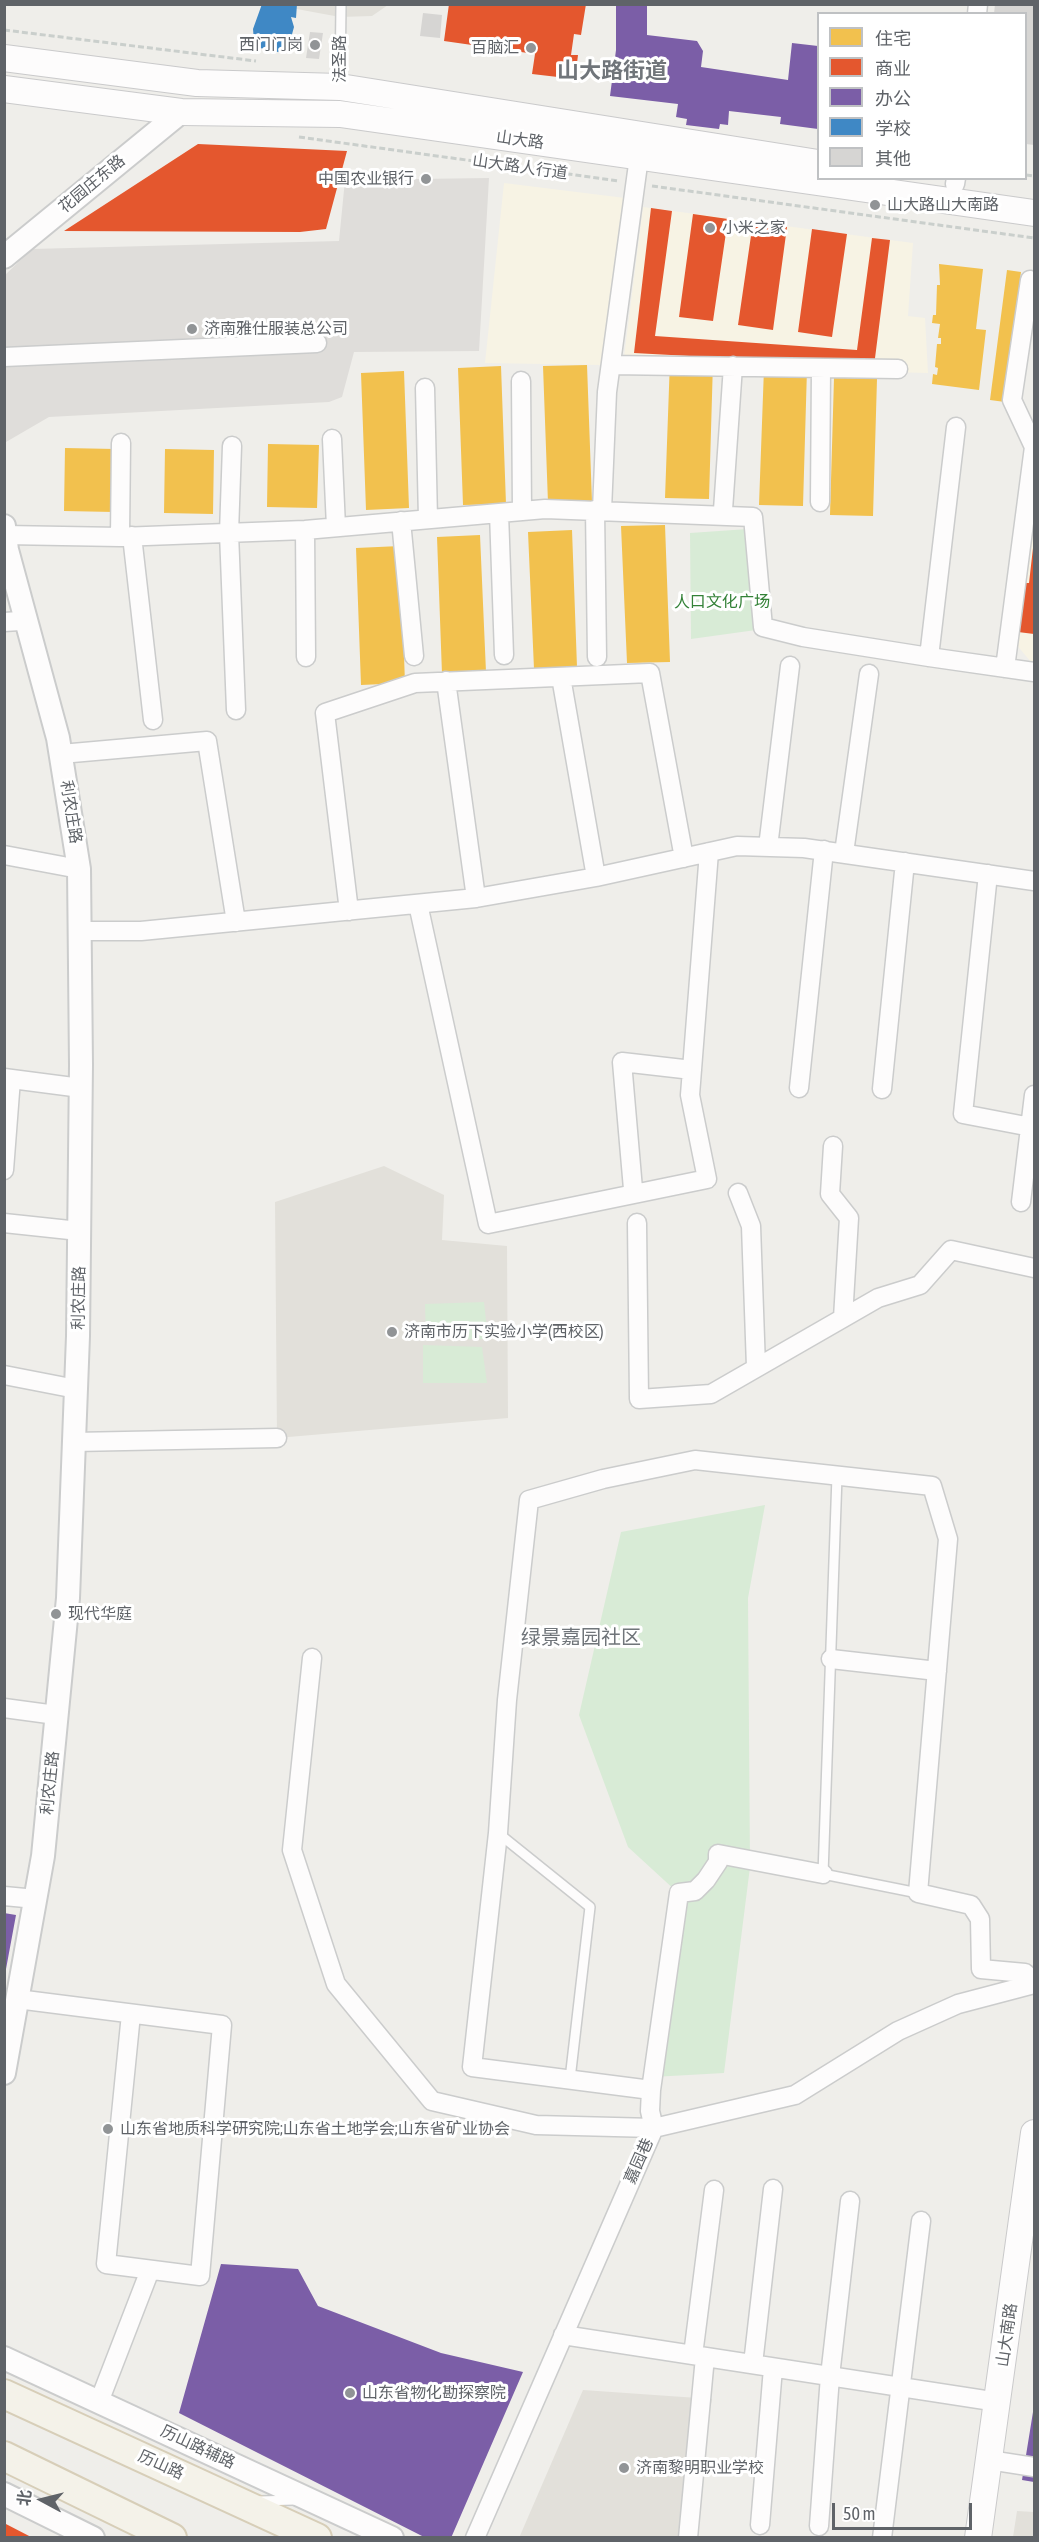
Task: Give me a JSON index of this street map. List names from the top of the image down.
{
  "streets": {
    "main road": ["山大路", "山大南路", "历山路"],
    "street": [
      "花园庄东路",
      "利农庄路",
      "嘉园巷",
      "历山路辅路"
    ],
    "lane": ["法圣路"],
    "path": ["山大路人行道"]
  },
  "crossings": [
    ["法圣路", "山大路"],
    ["山大路", "花园庄东路"]
  ],
  "districts": ["山大路街道", "绿景嘉园社区"],
  "parks": ["人口文化广场"],
  "places": [
    "西门门岗",
    "百脑汇",
    "中国农业银行",
    "山大路山大南路",
    "小米之家",
    "济南雅仕服装总公司",
    "济南市历下实验小学(西校区)",
    "现代华庭",
    "山东省地质科学研究院;山东省土地学会;山东省矿业协会",
    "山东省物化勘探察院",
    "济南黎明职业学校"
  ],
  "legend": [
    "住宅",
    "商业",
    "办公",
    "学校",
    "其他"
  ],
  "scale_bar": "50 m",
  "north": "left"
}
